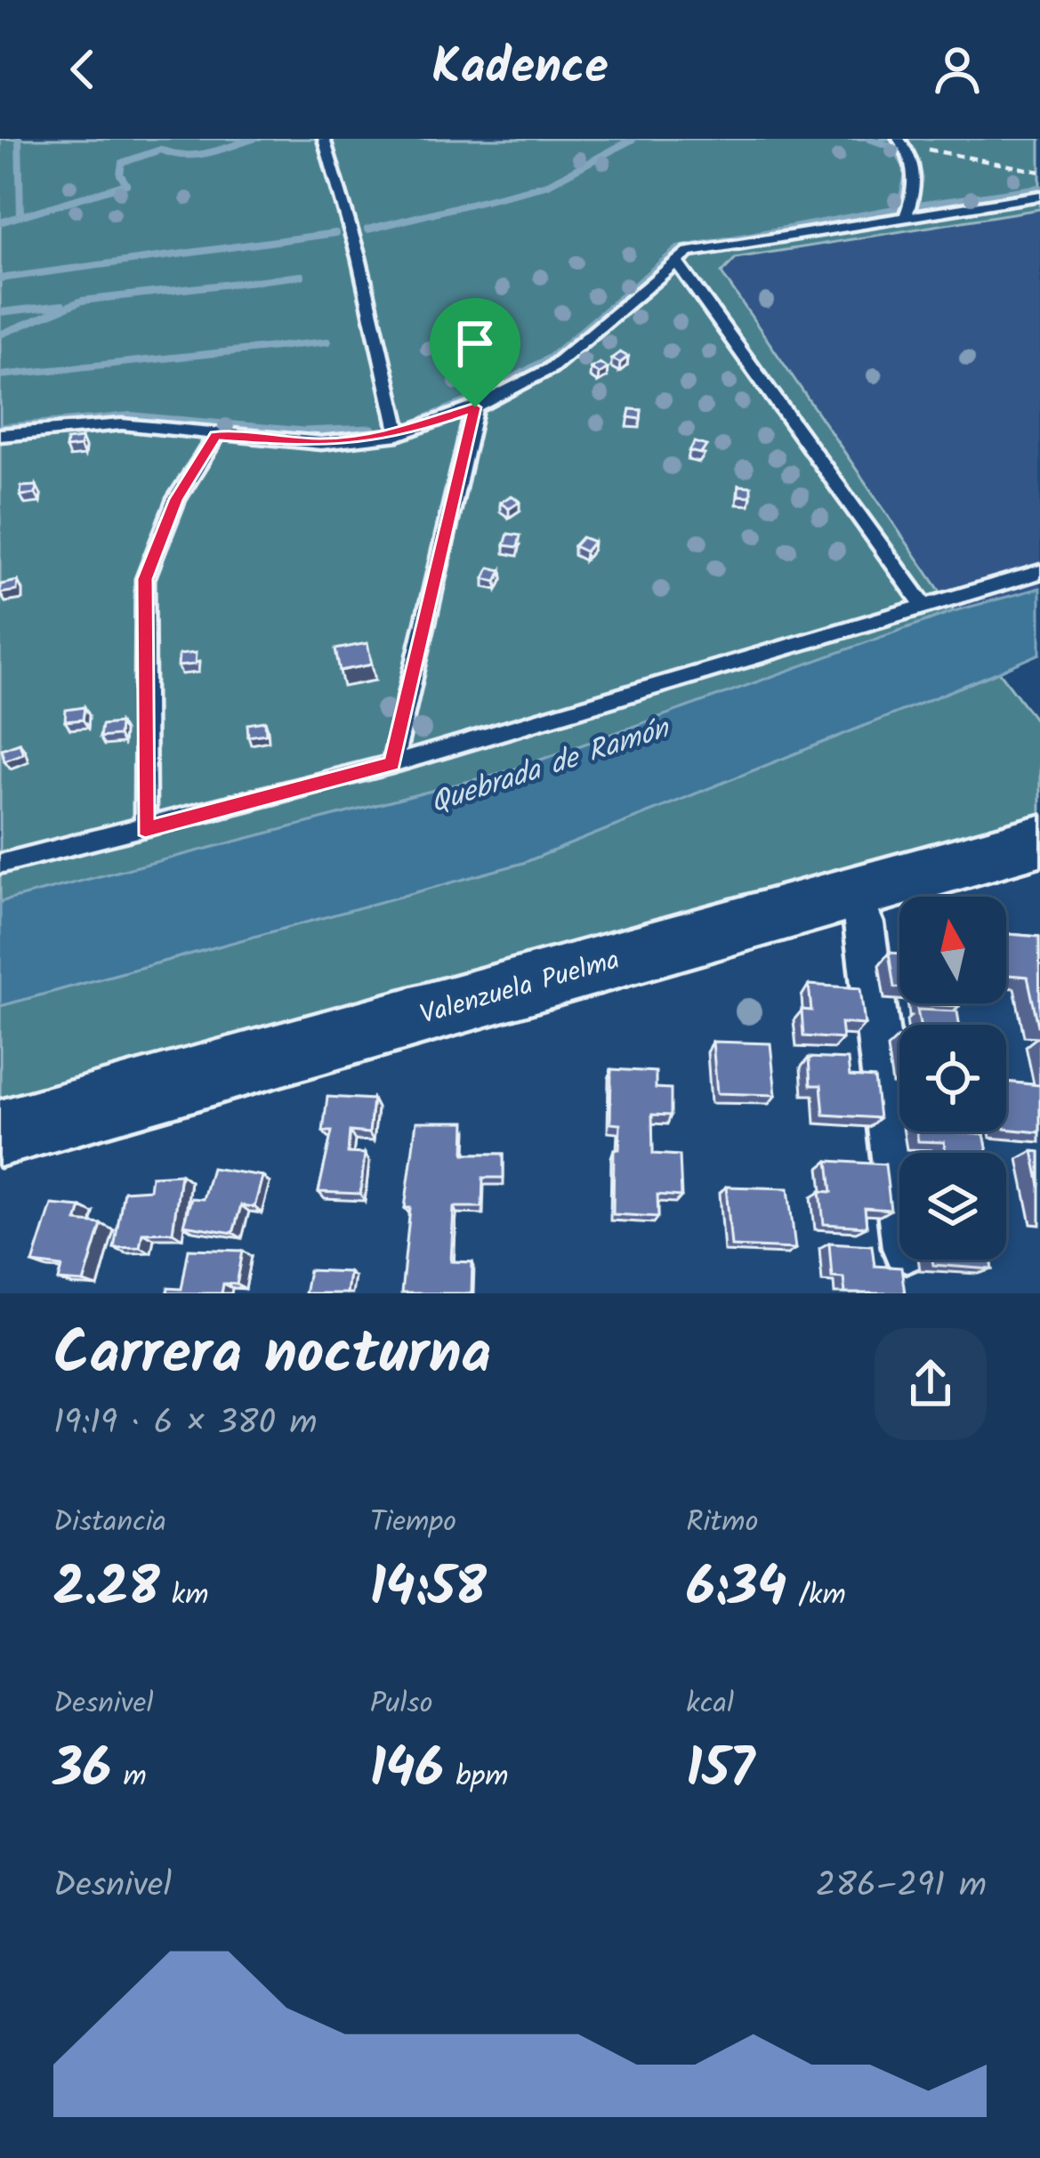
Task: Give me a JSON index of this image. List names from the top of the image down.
{
  "streets": {
    "main road": ["Valenzuela Puelma"]
  },
  "water": ["Quebrada de Ramón"],
  "north": "top",
  "page": {
    "header": "Kadence",
    "heading": ["Carrera nocturna", "19:19 · 6 × 380 m"],
    "stats": [
      ["Distancia", "2.28 km"],
      ["Tiempo", "14:58"],
      ["Ritmo", "6:34 /km"],
      ["Desnivel", "36 m"],
      ["Pulso", "146 bpm"],
      ["kcal", "157"]
    ],
    "chart": ["Desnivel", "286–291 m"]
  }
}
